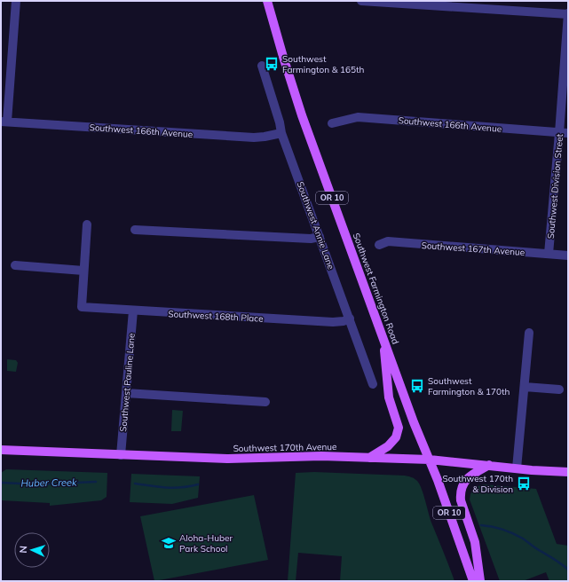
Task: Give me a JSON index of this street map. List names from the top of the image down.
{
  "streets": {
    "main road": ["OR 10", "Southwest Farmington Road", "Southwest 170th Avenue"],
    "street": [
      "Southwest 166th Avenue",
      "Southwest Division Street",
      "Southwest Annie Lane",
      "Southwest 167th Avenue",
      "Southwest 168th Place",
      "Southwest Pauline Lane"
    ]
  },
  "crossings": [
    ["Southwest 166th Avenue", "Southwest Division Street"],
    ["Southwest 166th Avenue", "Southwest Annie Lane"],
    ["Southwest Division Street", "Southwest 167th Avenue"],
    ["Southwest Annie Lane", "Southwest 168th Place"],
    ["Southwest Farmington Road", "Southwest 170th Avenue"],
    ["Southwest 168th Place", "Southwest Pauline Lane"],
    ["Southwest Pauline Lane", "Southwest 170th Avenue"]
  ],
  "water": ["Huber Creek"],
  "places": {
    "bus stop": ["Southwest Farmington & 165th", "Southwest Farmington & 170th", "Southwest 170th & Division"],
    "school or university": ["Aloha-Huber Park School"]
  },
  "north": "left"
}
